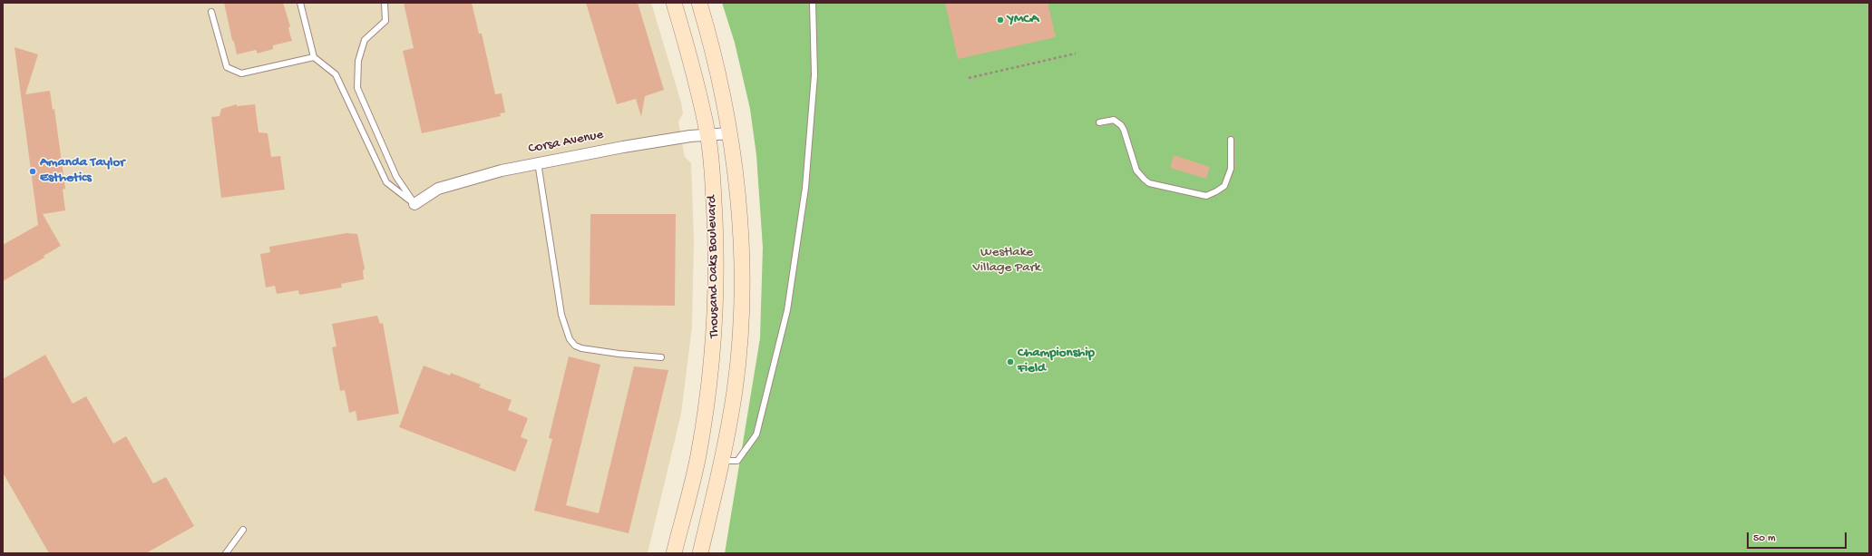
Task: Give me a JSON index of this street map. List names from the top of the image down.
{
  "streets": {
    "main road": ["Thousand Oaks Boulevard"],
    "street": ["Corsa Avenue"]
  },
  "crossings": [
    ["Corsa Avenue", "Thousand Oaks Boulevard"]
  ],
  "parks": ["Westlake Village Park"],
  "places": ["YMCA", "Amanda Taylor Esthetics", "Championship Field"],
  "scale_bar": "50 m"
}
